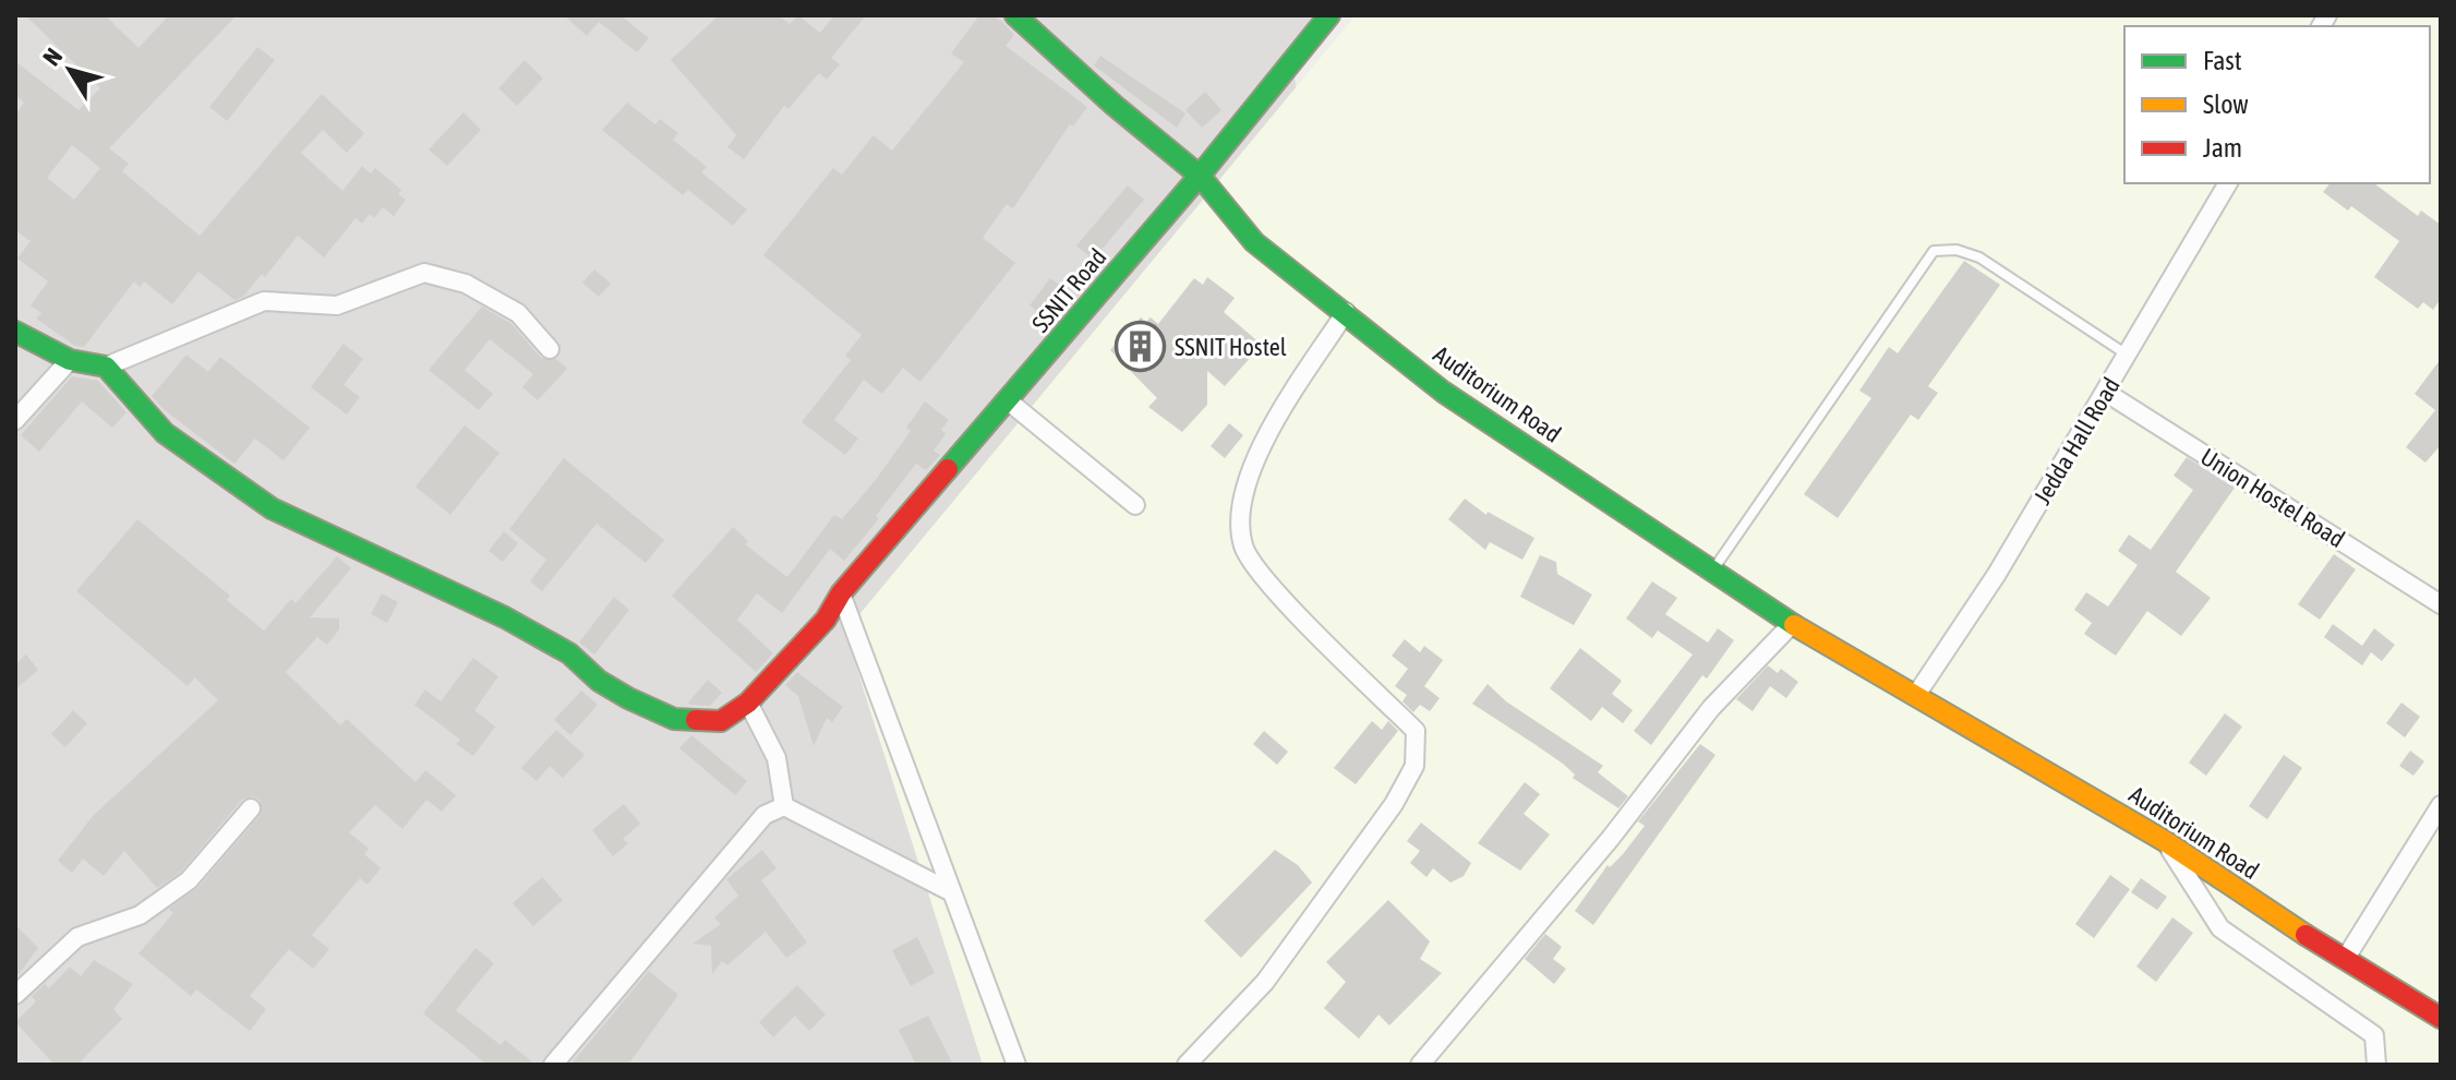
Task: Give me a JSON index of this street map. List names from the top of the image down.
{
  "streets": {
    "street": [
      "SSNIT Road",
      "Auditorium Road",
      "Jedda Hall Road",
      "Union Hostel Road"
    ]
  },
  "crossings": [
    ["SSNIT Road", "Auditorium Road"],
    ["Auditorium Road", "Jedda Hall Road"],
    ["Jedda Hall Road", "Union Hostel Road"]
  ],
  "places": {
    "building": ["SSNIT Hostel"]
  },
  "legend": ["Fast", "Slow", "Jam"],
  "north": "top left"
}
